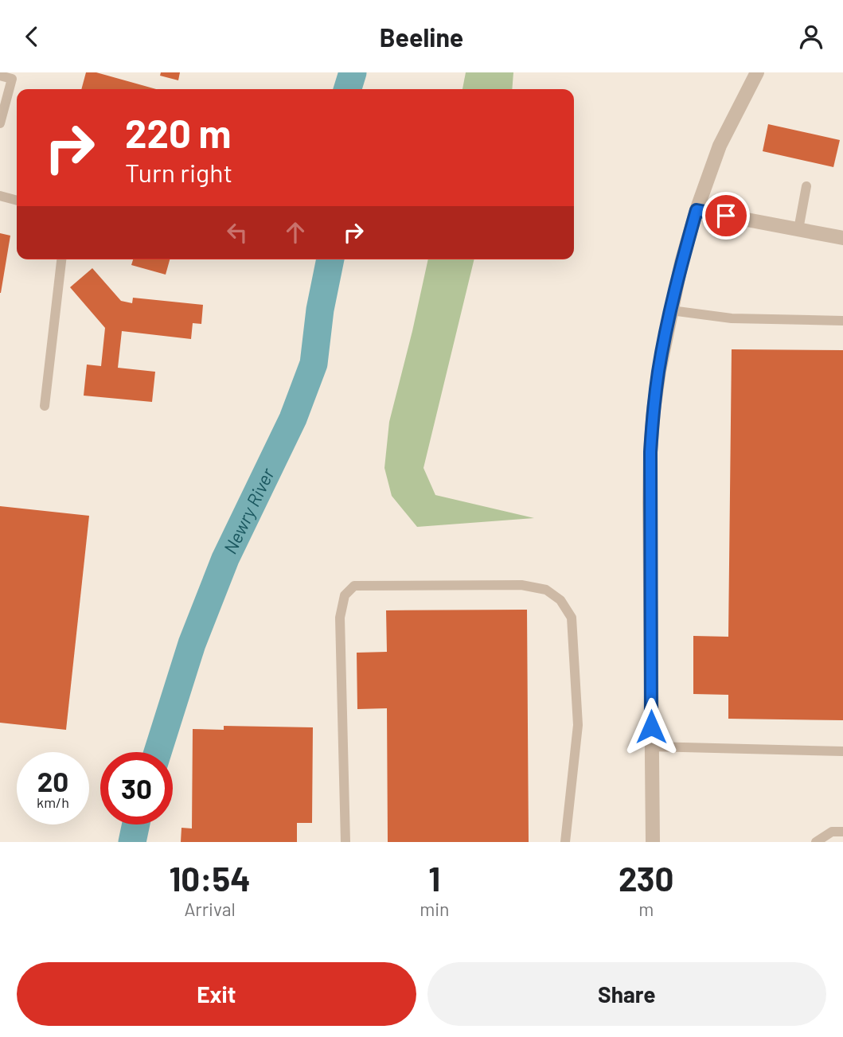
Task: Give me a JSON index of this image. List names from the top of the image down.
{
  "water": ["Newry River"],
  "page": {
    "header": "Beeline",
    "turn": ["220 m", "Turn right"],
    "speed": "20 km/h",
    "limit": "30",
    "eta": [
      "10:54",
      "Arrival",
      "1",
      "min",
      "230",
      "m"
    ],
    "buttons": ["Exit", "Share"]
  }
}
